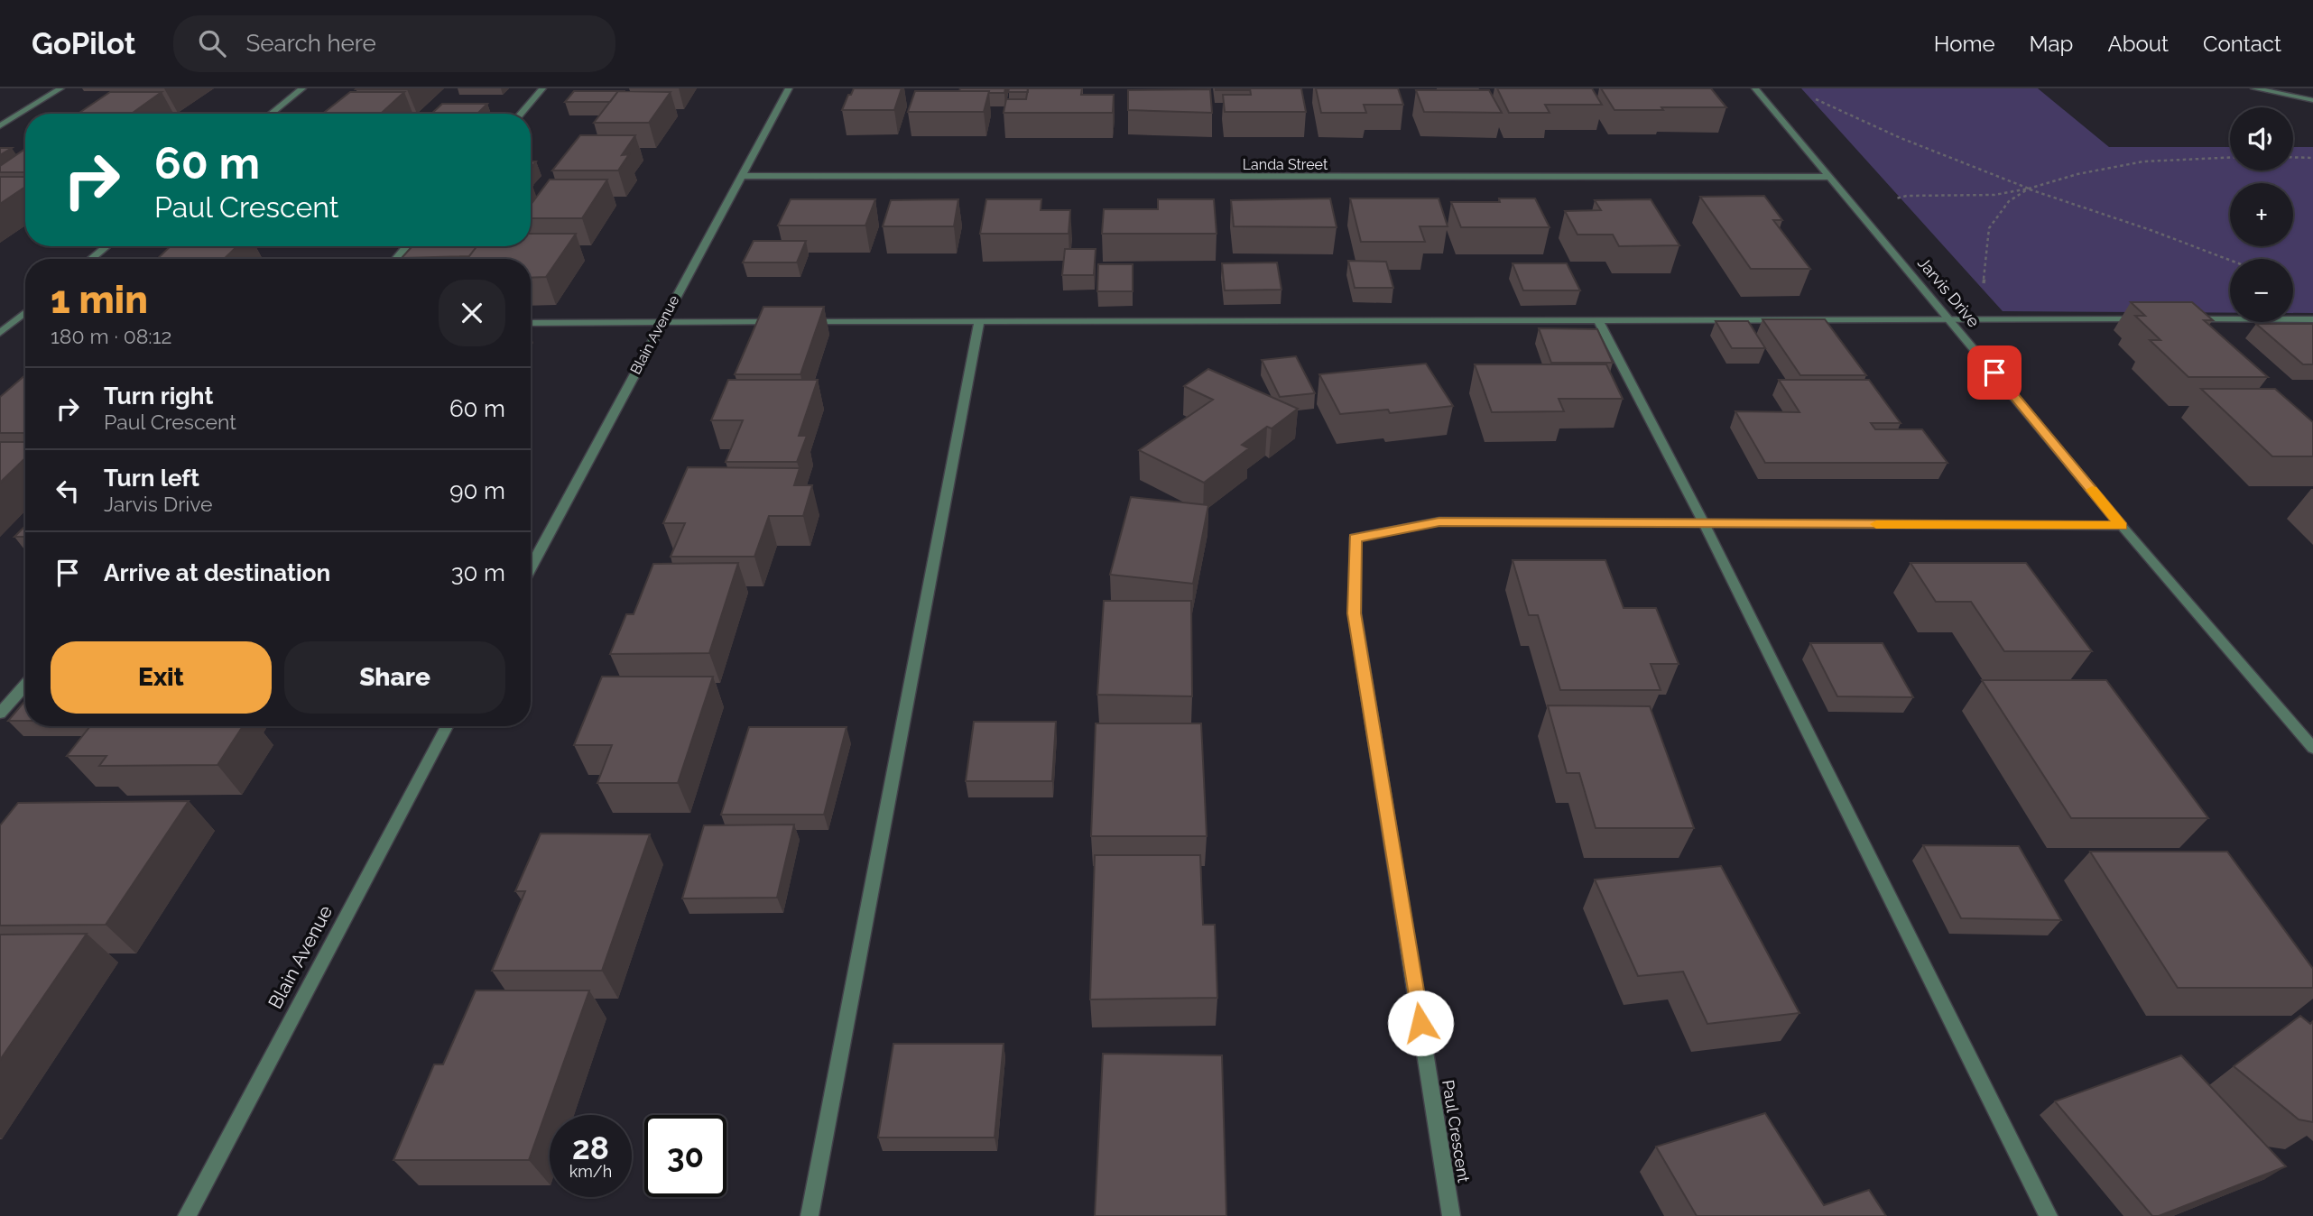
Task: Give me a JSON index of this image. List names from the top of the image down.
{
  "streets": {
    "street": [
      "Landa Street",
      "Jarvis Drive",
      "Blain Avenue",
      "Paul Crescent"
    ]
  },
  "crossings": [
    ["Landa Street", "Jarvis Drive"],
    ["Landa Street", "Blain Avenue"],
    ["Jarvis Drive", "Paul Crescent"]
  ],
  "page": {
    "header": "GoPilot",
    "search": "Search here",
    "nav": [
      "Home",
      "Map",
      "About",
      "Contact"
    ],
    "map_buttons": ["+", "−"],
    "turn": ["60 m", "Paul Crescent"],
    "heading": ["1 min", "180 m · 08:12"],
    "list": [
      {
        "name": "Turn right",
        "note": "Paul Crescent",
        "value": "60 m"
      },
      {
        "name": "Turn left",
        "note": "Jarvis Drive",
        "value": "90 m"
      },
      {
        "name": "Arrive at destination",
        "value": "30 m"
      }
    ],
    "buttons": ["Exit", "Share"],
    "speed": "28 km/h",
    "limit": "30"
  }
}
